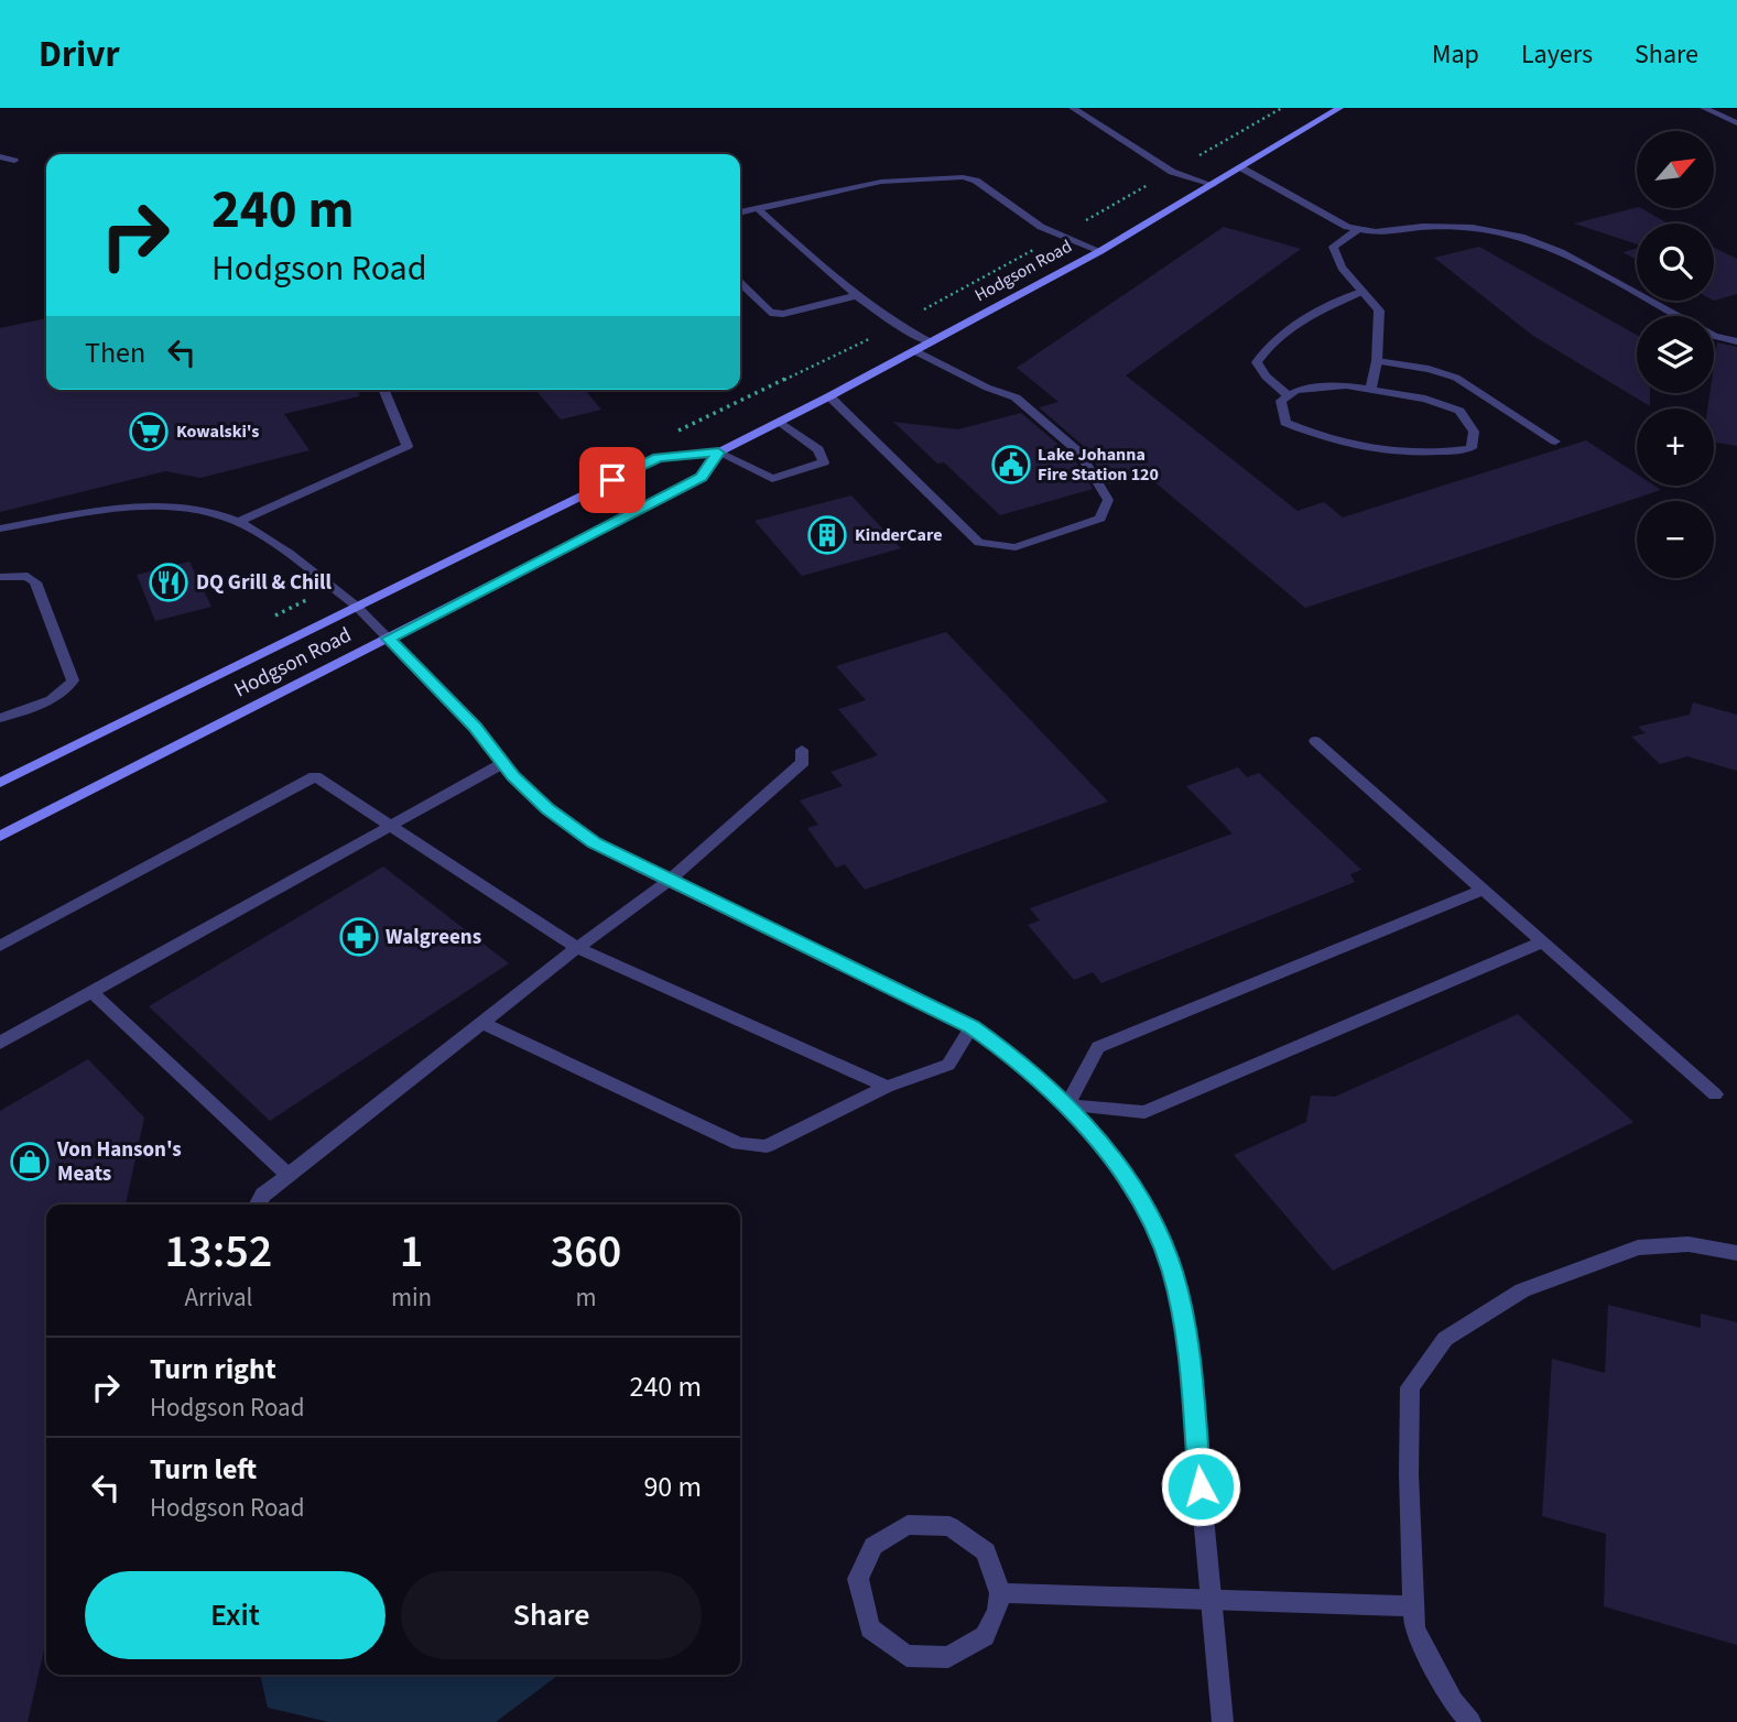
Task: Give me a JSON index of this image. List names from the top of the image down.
{
  "streets": {
    "main road": ["Hodgson Road"]
  },
  "places": {
    "supermarket": ["Kowalski's"],
    "public building": ["Lake Johanna Fire Station 120"],
    "building": ["KinderCare"],
    "restaurant": ["DQ Grill & Chill"],
    "pharmacy": ["Walgreens"],
    "shop": ["Von Hanson's Meats"]
  },
  "north": "top right",
  "page": {
    "header": "Drivr",
    "nav": ["Map", "Layers", "Share"],
    "map_buttons": ["+", "−"],
    "turn": ["240 m", "Hodgson Road"],
    "then": "Then",
    "eta": [
      "13:52",
      "Arrival",
      "1",
      "min",
      "360",
      "m"
    ],
    "list": [
      {
        "name": "Turn right",
        "note": "Hodgson Road",
        "value": "240 m"
      },
      {
        "name": "Turn left",
        "note": "Hodgson Road",
        "value": "90 m"
      }
    ],
    "buttons": ["Exit", "Share"]
  }
}
